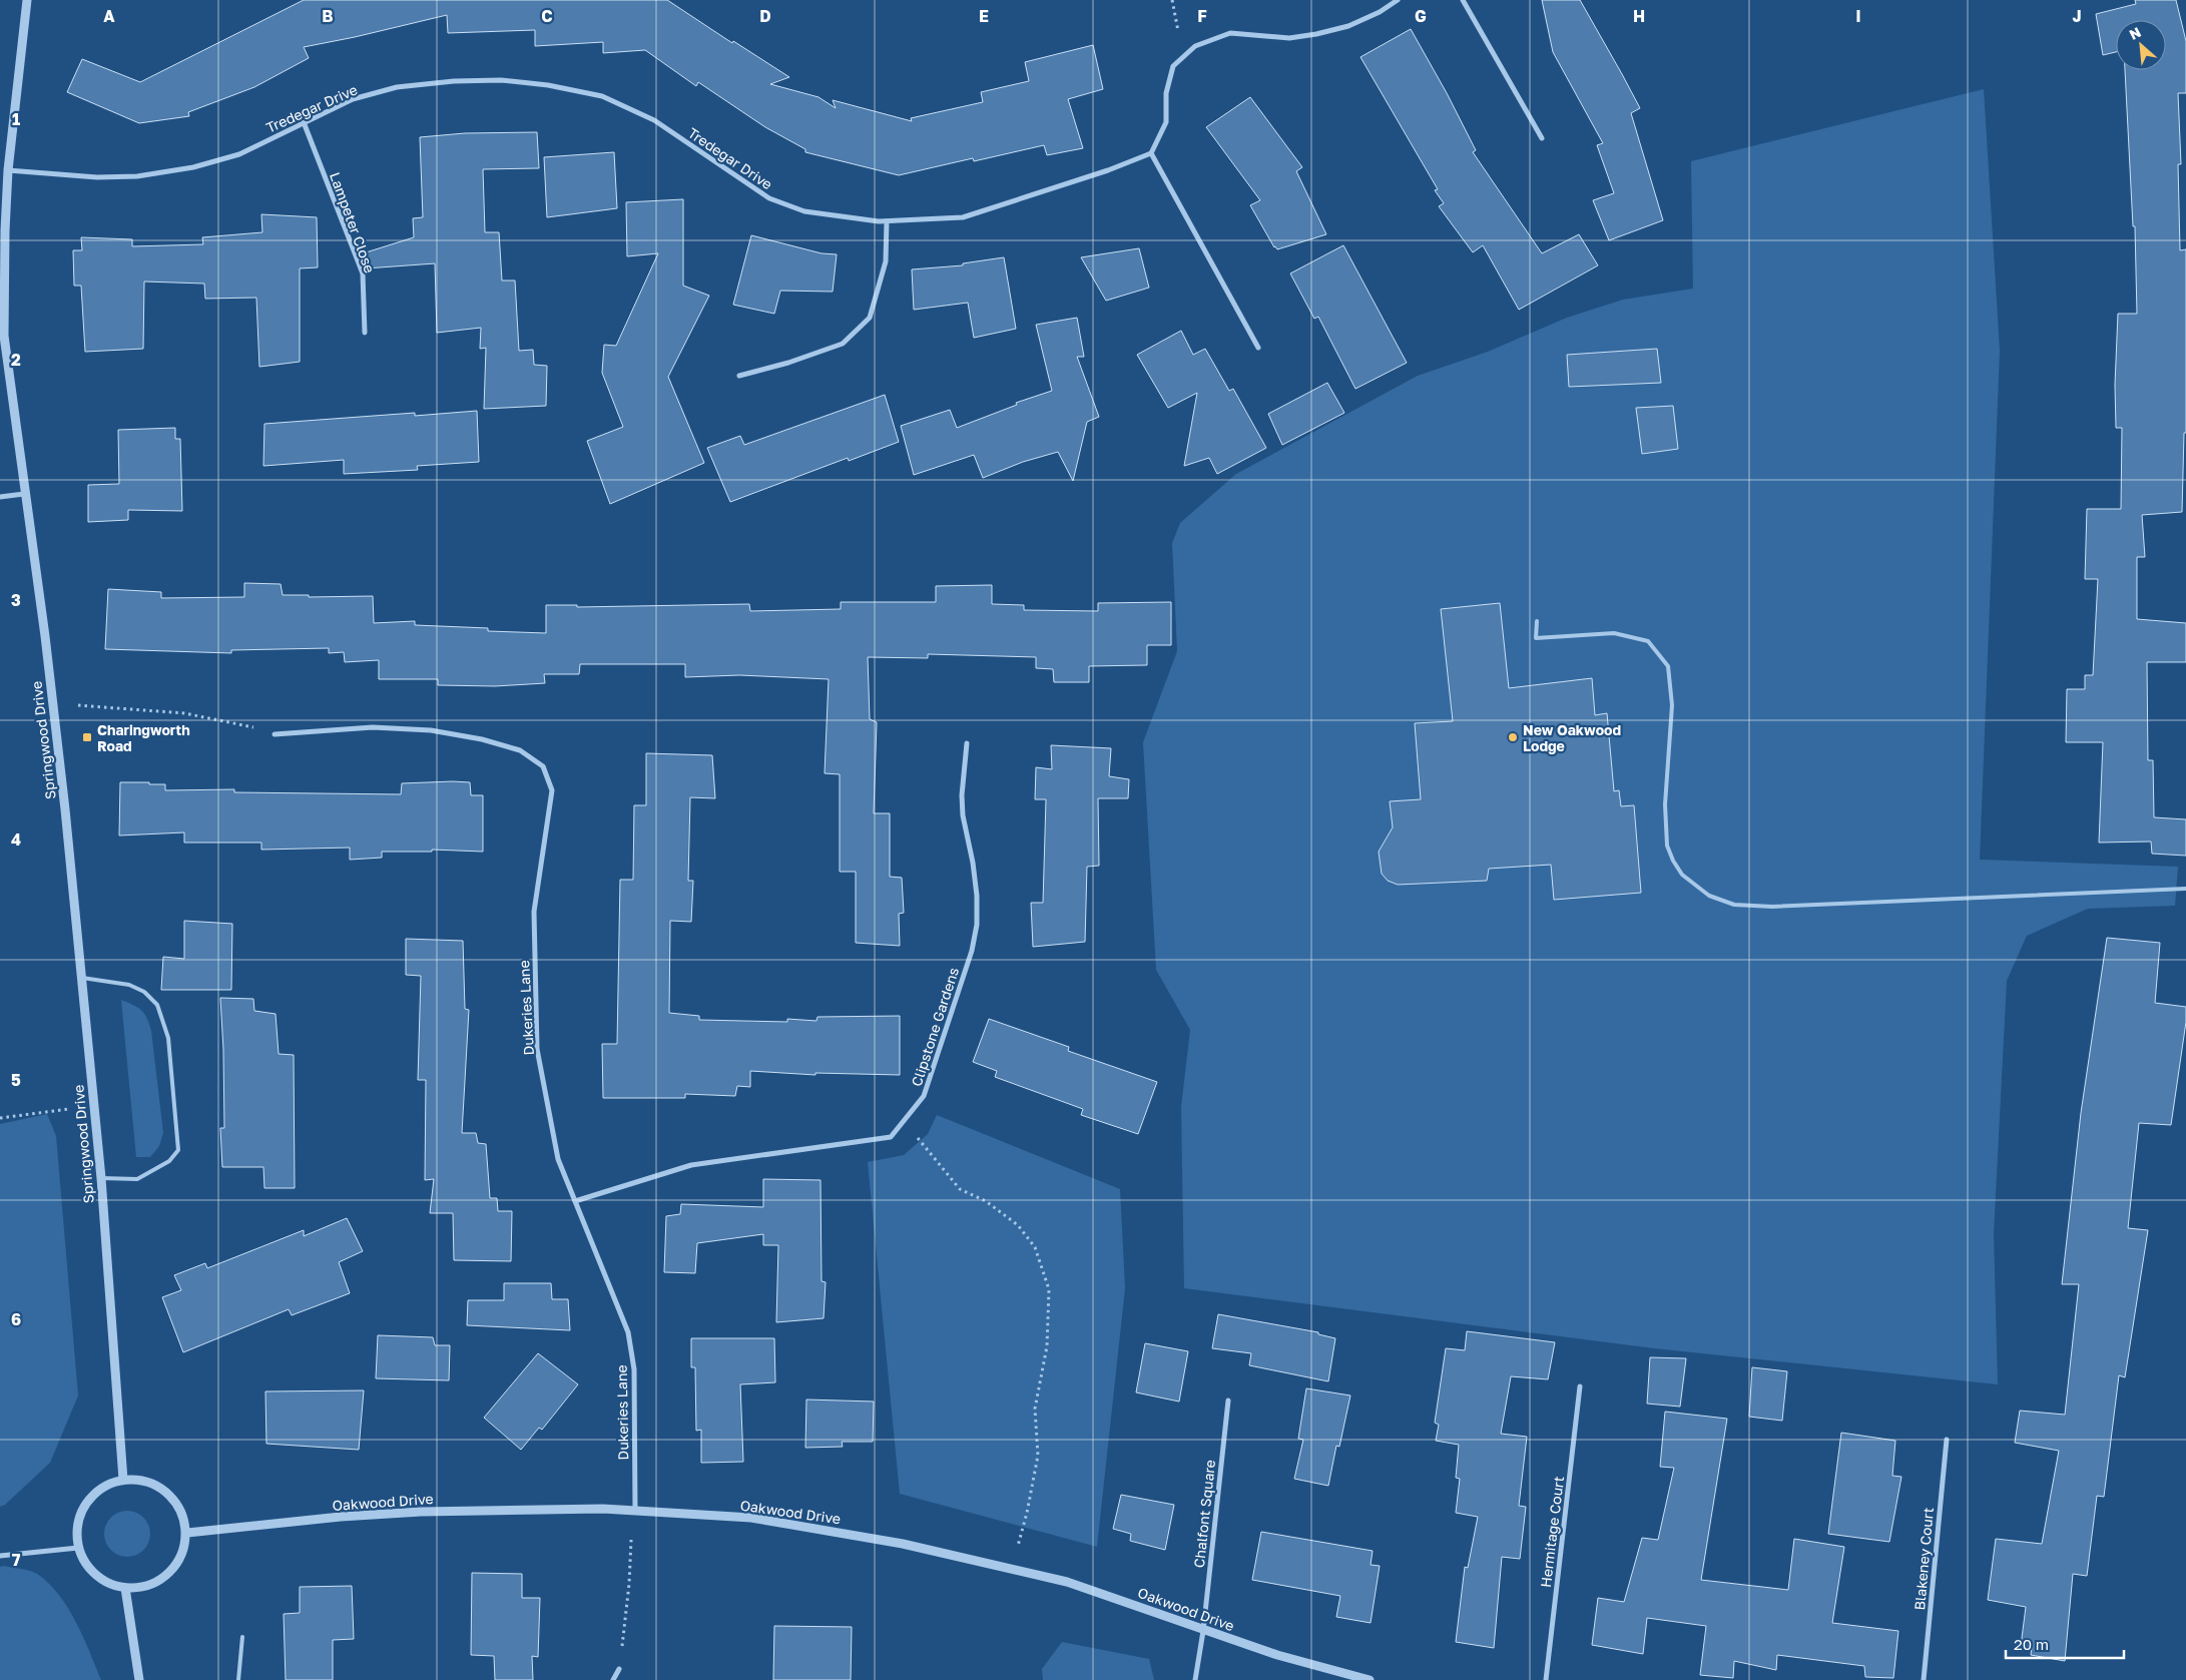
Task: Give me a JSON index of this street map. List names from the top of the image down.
{
  "streets": {
    "street": [
      "Tredegar Drive",
      "Lampeter Close",
      "Springwood Drive",
      "Dukeries Lane",
      "Clipstone Gardens",
      "Oakwood Drive",
      "Chalfont Square",
      "Hermitage Court",
      "Blakeney Court"
    ]
  },
  "crossings": [
    ["Tredegar Drive", "Lampeter Close"],
    ["Tredegar Drive", "Springwood Drive"],
    ["Springwood Drive", "Oakwood Drive"],
    ["Dukeries Lane", "Clipstone Gardens"],
    ["Dukeries Lane", "Oakwood Drive"],
    ["Oakwood Drive", "Chalfont Square"]
  ],
  "places": {
    "transit": ["Charingworth Road"],
    "other": ["New Oakwood Lodge"]
  },
  "scale_bar": "20 m",
  "north": "top left",
  "grid": {
    "columns": [
      "A",
      "B",
      "C",
      "D",
      "E",
      "F",
      "G",
      "H",
      "I",
      "J"
    ],
    "rows": [
      "1",
      "2",
      "3",
      "4",
      "5",
      "6",
      "7"
    ]
  }
}
